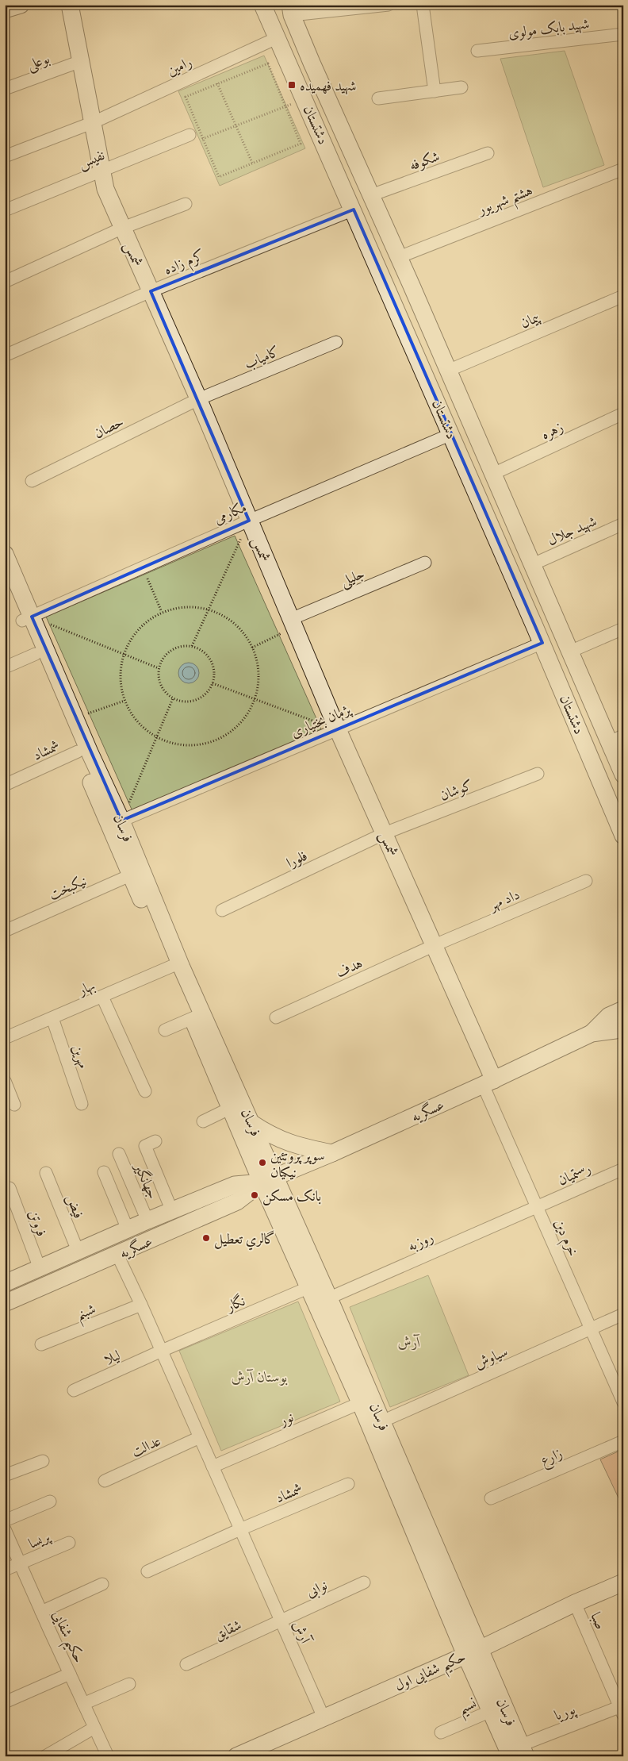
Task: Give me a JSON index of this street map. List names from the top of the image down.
{
  "streets": {
    "street": [
      "شهید بابک مولوی",
      "بوعلی",
      "رامین",
      "دشتستان",
      "نفیس",
      "شکوفه",
      "هشتم شهریور",
      "شمس",
      "کرم زاده",
      "پیمان",
      "کامیاب",
      "حصان",
      "زهره",
      "مکارمی",
      "شهید جلال",
      "جلیلی",
      "پژمان بختیاری",
      "شمشاد",
      "کوشان",
      "فرسان",
      "فلورا",
      "نیکبخت",
      "داد مهر",
      "هدف",
      "بهار",
      "مهرین",
      "عسگریه",
      "رستمیان",
      "جهانگیر",
      "فیض",
      "فروتن",
      "خرم دین",
      "روزبه",
      "نگار",
      "شبنم",
      "لیلا",
      "سیاوش",
      "نور",
      "عدالت",
      "زارع",
      "پریسا",
      "نوابی",
      "صبا",
      "شقایق",
      "آرش",
      "حکیم شفایی",
      "حکیم شفایی اول",
      "نسیم",
      "پوریا"
    ]
  },
  "crossings": [
    ["بوعلی", "شمس"],
    ["رامین", "دشتستان"],
    ["رامین", "شمس"],
    ["دشتستان", "شکوفه"],
    ["دشتستان", "هشتم شهریور"],
    ["دشتستان", "کرم زاده"],
    ["دشتستان", "پیمان"],
    ["دشتستان", "زهره"],
    ["دشتستان", "مکارمی"],
    ["دشتستان", "شهید جلال"],
    ["دشتستان", "پژمان بختیاری"],
    ["نفیس", "شمس"],
    ["شمس", "کرم زاده"],
    ["شمس", "کامیاب"],
    ["شمس", "حصان"],
    ["شمس", "مکارمی"],
    ["شمس", "جلیلی"],
    ["شمس", "پژمان بختیاری"],
    ["شمس", "کوشان"],
    ["شمس", "فلورا"],
    ["شمس", "داد مهر"],
    ["شمس", "هدف"],
    ["شمس", "عسگریه"],
    ["شمس", "خرم دین"],
    ["کامیاب", "حصان"],
    ["مکارمی", "فرسان"],
    ["پژمان بختیاری", "فرسان"],
    ["شمشاد", "فرسان"],
    ["شمشاد", "آرش"],
    ["کوشان", "فلورا"],
    ["فرسان", "نیکبخت"],
    ["فرسان", "بهار"],
    ["فرسان", "عسگریه"],
    ["فرسان", "روزبه"],
    ["فرسان", "نگار"],
    ["فرسان", "سیاوش"],
    ["فرسان", "نور"],
    ["فرسان", "حکیم شفایی اول"],
    ["فرسان", "نسیم"],
    ["فرسان", "پوریا"],
    ["داد مهر", "هدف"],
    ["بهار", "مهرین"],
    ["عسگریه", "جهانگیر"],
    ["عسگریه", "فیض"],
    ["عسگریه", "فروتن"],
    ["عسگریه", "خرم دین"],
    ["عسگریه", "آرش"],
    ["رستمیان", "خرم دین"],
    ["رستمیان", "روزبه"],
    ["خرم دین", "روزبه"],
    ["خرم دین", "سیاوش"],
    ["نگار", "لیلا"],
    ["نگار", "آرش"],
    ["شبنم", "آرش"],
    ["لیلا", "آرش"],
    ["نور", "آرش"],
    ["عدالت", "آرش"],
    ["پریسا", "حکیم شفایی"],
    ["نوابی", "شقایق"],
    ["نوابی", "آرش"],
    ["صبا", "حکیم شفایی اول"],
    ["صبا", "پوریا"],
    ["شقایق", "آرش"],
    ["آرش", "حکیم شفایی اول"]
  ],
  "parks": ["آرش", "بوستان آرش"],
  "places": {
    "transit": ["شهید فهمیده"],
    "other": ["سوپر پروتئین نیکیان", "بانک مسکن", "گالري تعطيل"]
  }
}
